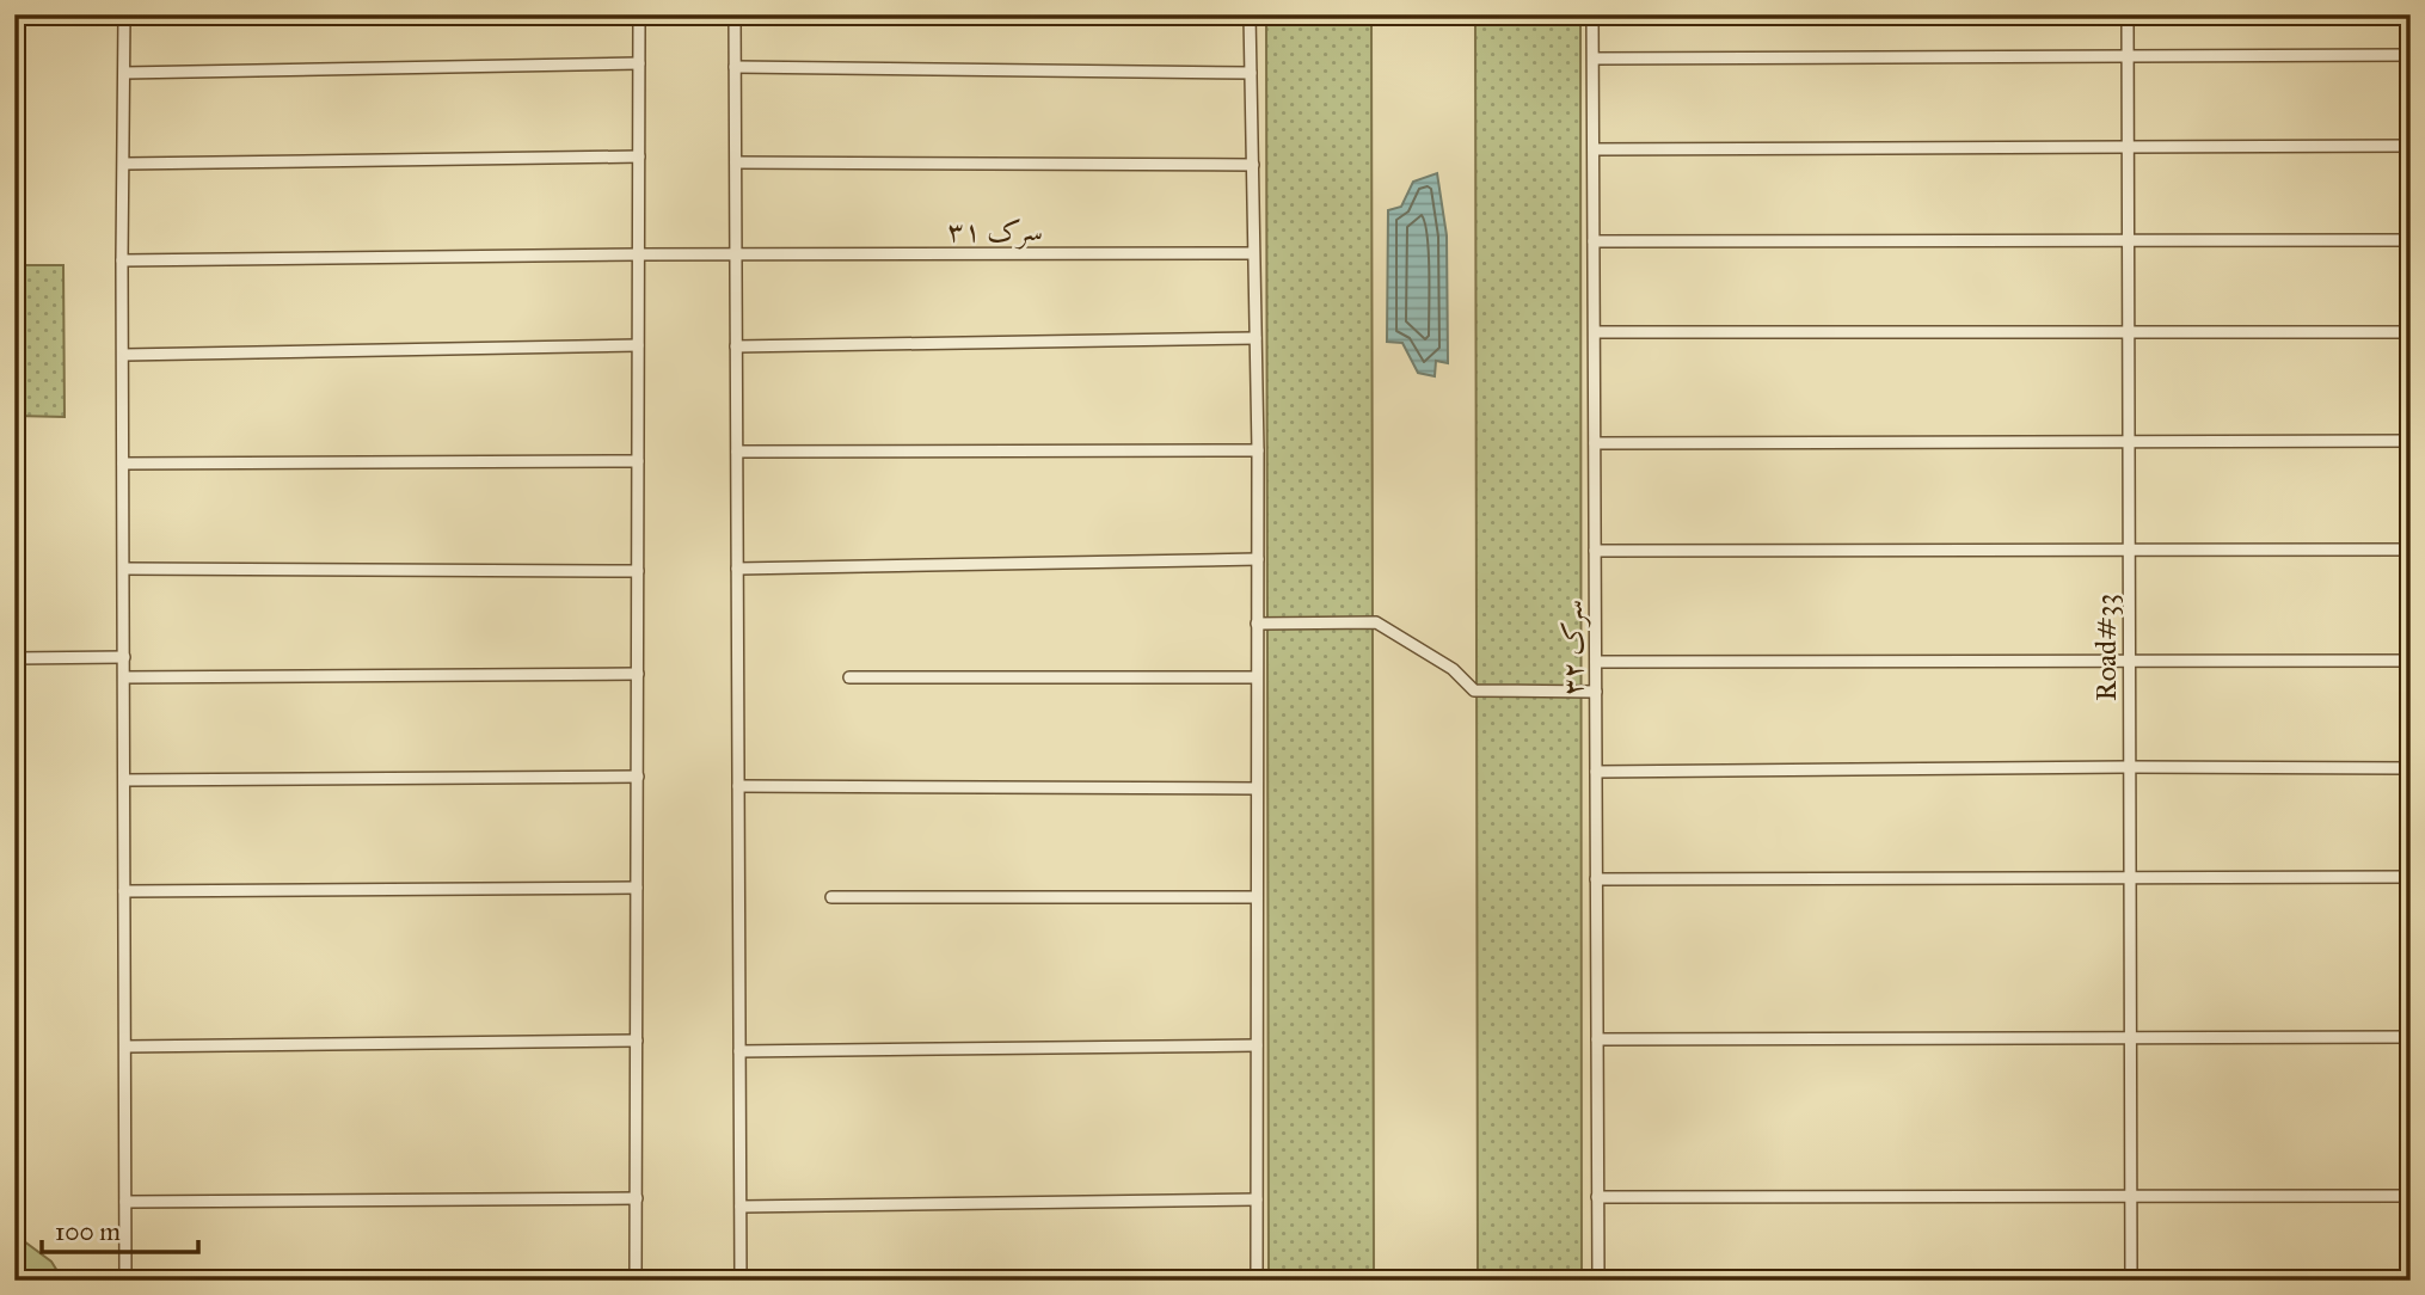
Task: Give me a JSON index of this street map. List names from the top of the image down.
{
  "streets": {
    "street": ["سرک ۳۱", "سرک ۳۲", "Road#33"]
  },
  "scale_bar": "100 m"
}
